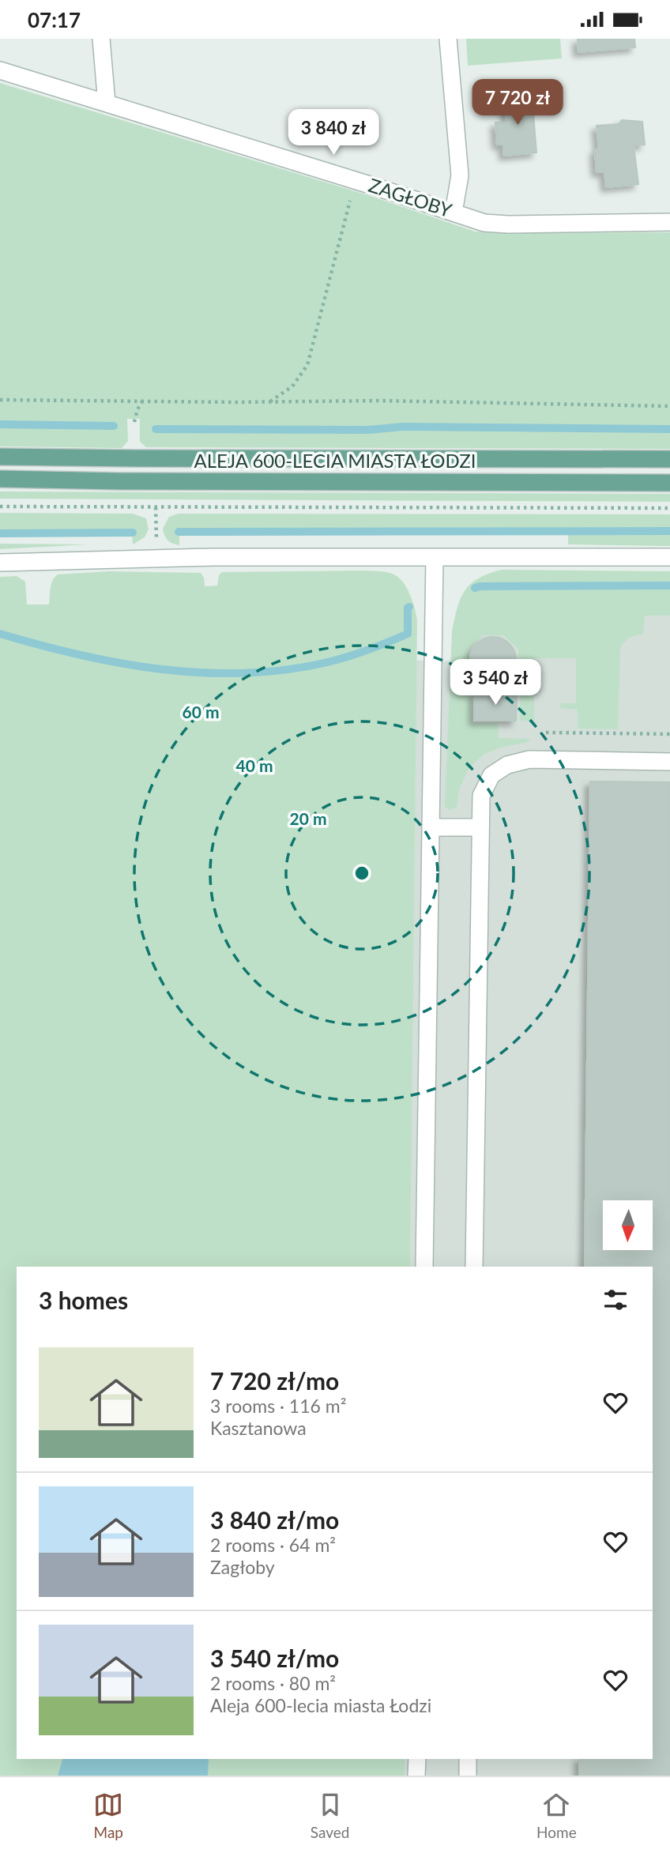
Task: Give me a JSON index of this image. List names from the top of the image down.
{
  "streets": {
    "main road": ["ALEJA 600-LECIA MIASTA ŁODZI"],
    "street": ["ZAGŁOBY"]
  },
  "north": "bottom",
  "page": {
    "status": "07:17",
    "price": ["7 720 zł", "3 840 zł", "3 540 zł"],
    "heading": "3 homes",
    "list": [
      {
        "name": "7 720 zł/mo",
        "note": "3 rooms · 116 m² · Kasztanowa"
      },
      {
        "name": "3 840 zł/mo",
        "note": "2 rooms · 64 m² · Zagłoby"
      },
      {
        "name": "3 540 zł/mo",
        "note": "2 rooms · 80 m² · Aleja 600-lecia miasta Łodzi"
      }
    ],
    "tabs": ["Map", "Saved", "Home"]
  },
  "rings": ["60 m", "40 m", "20 m"]
}
